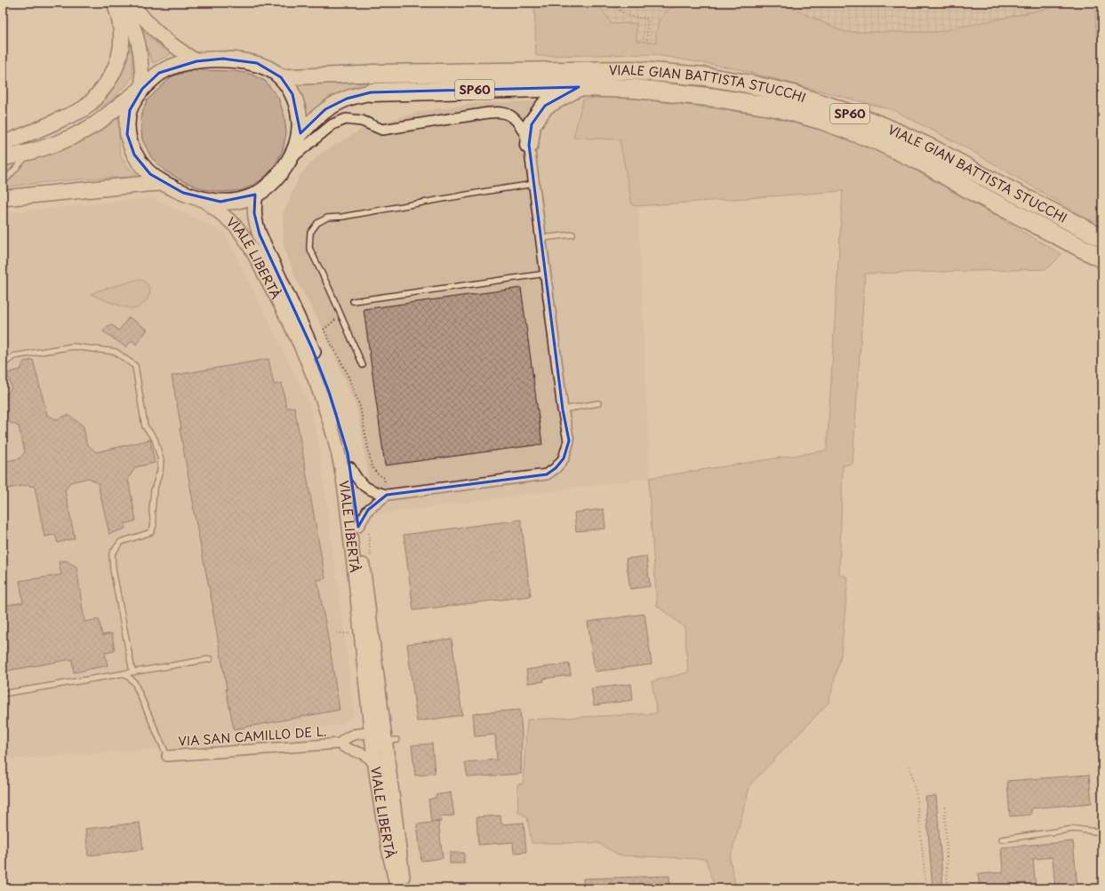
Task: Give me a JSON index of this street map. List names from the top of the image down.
{
  "streets": {
    "highway": ["VIALE GIAN BATTISTA STUCCHI", "SP60"],
    "main road": ["VIALE LIBERTÀ"],
    "street": ["VIA SAN CAMILLO DE L."]
  },
  "crossings": [
    ["VIALE GIAN BATTISTA STUCCHI", "VIALE LIBERTÀ"]
  ]
}
